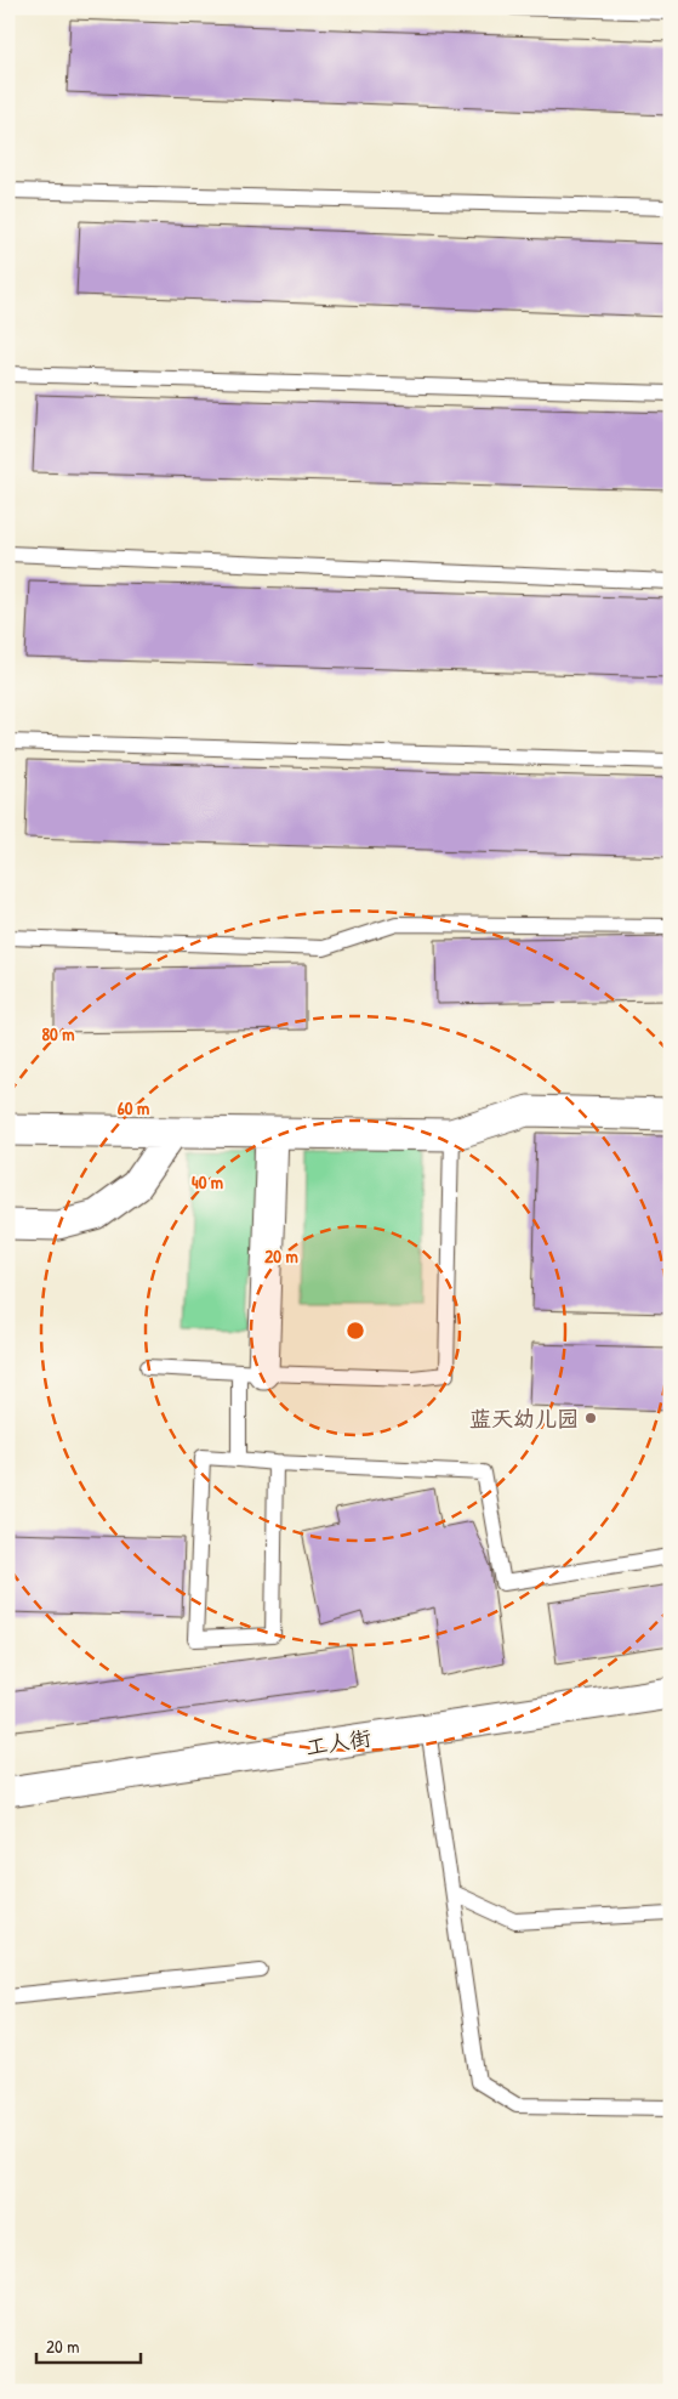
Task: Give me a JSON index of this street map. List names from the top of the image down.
{
  "streets": {
    "street": ["工人街"]
  },
  "places": ["蓝天幼儿园"],
  "scale_bar": "20 m",
  "rings": [
    "80 m",
    "60 m",
    "40 m",
    "20 m"
  ]
}
